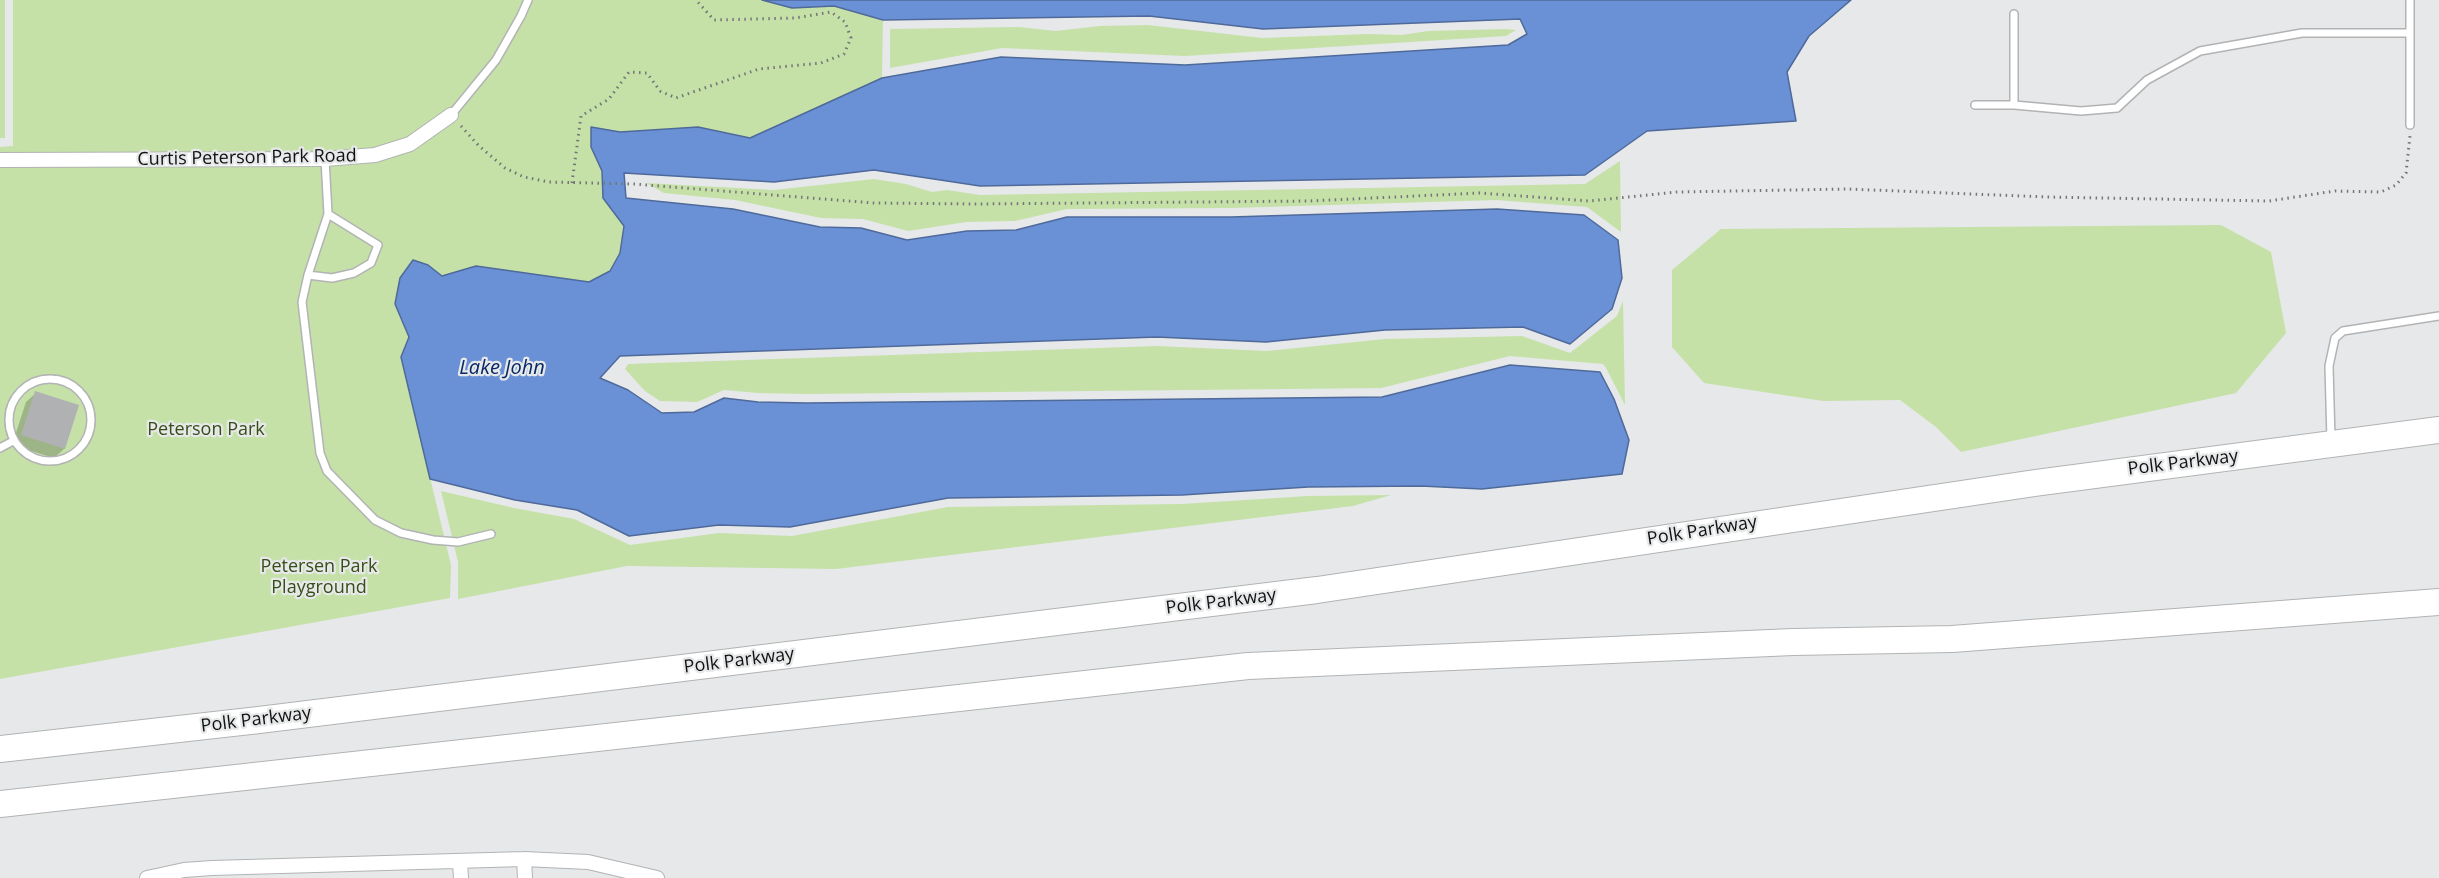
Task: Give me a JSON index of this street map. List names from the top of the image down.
{
  "streets": {
    "highway": ["Polk Parkway"],
    "street": ["Curtis Peterson Park Road"]
  },
  "water": ["Lake John"],
  "parks": ["Peterson Park", "Petersen Park Playground"]
}
